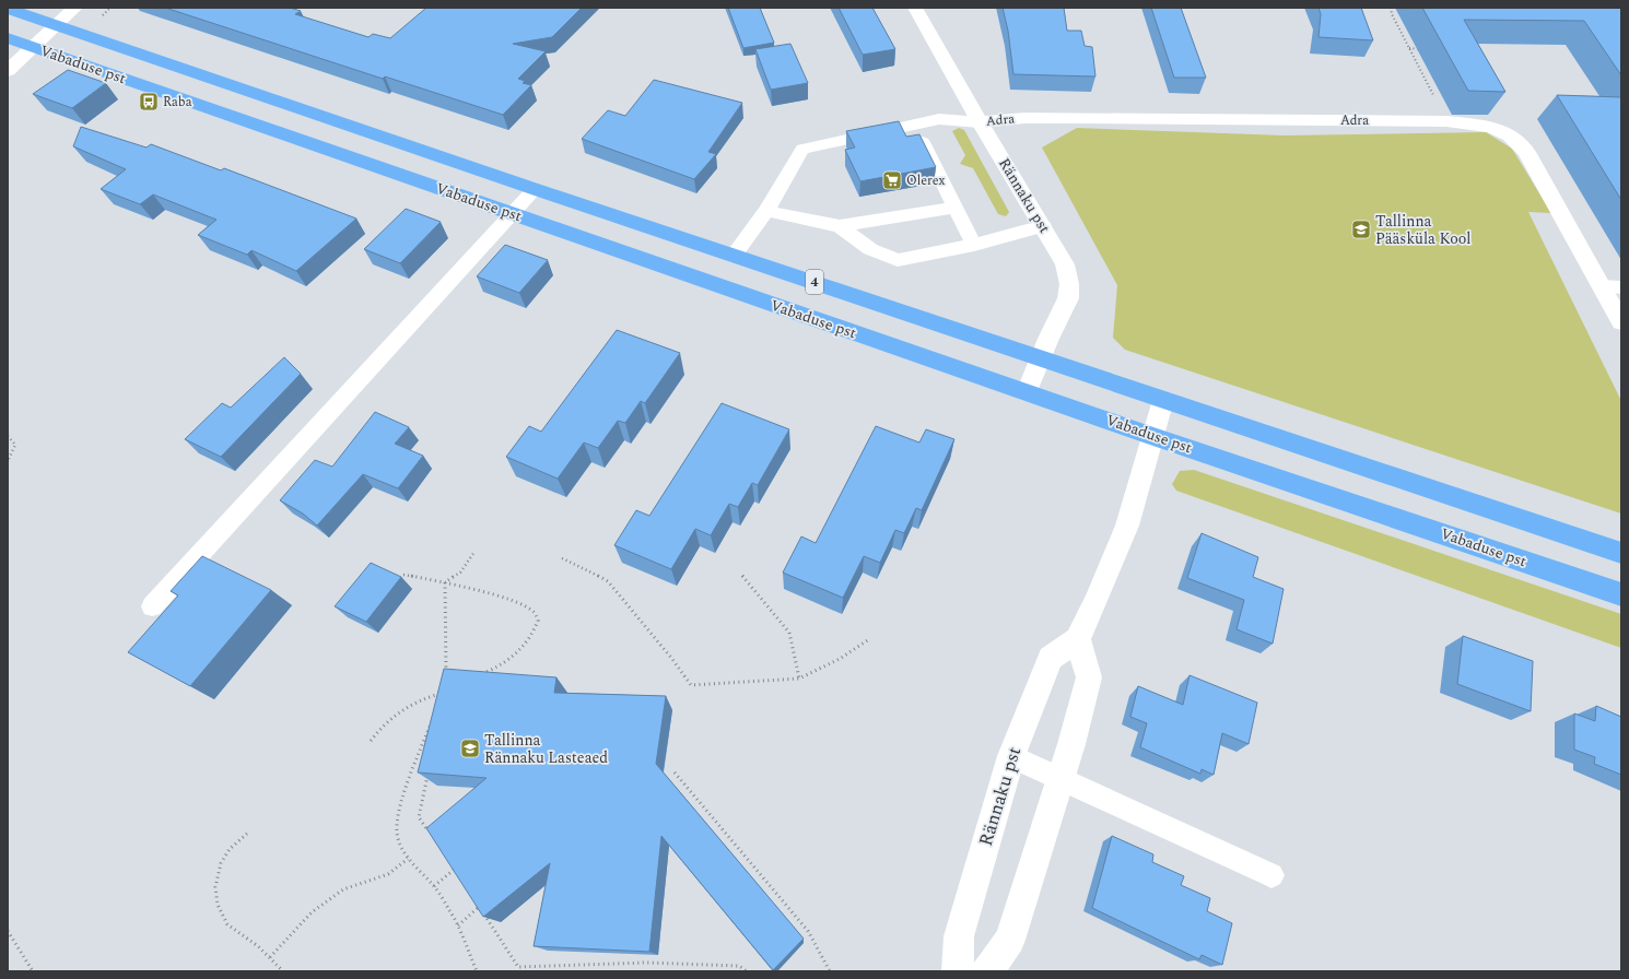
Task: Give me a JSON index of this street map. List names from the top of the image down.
{
  "streets": {
    "highway": ["Vabaduse pst", "4"],
    "street": ["Adra", "Rännaku pst"]
  },
  "crossings": [
    ["Vabaduse pst", "Rännaku pst"],
    ["Adra", "Rännaku pst"]
  ],
  "places": {
    "bus stop": ["Raba"],
    "supermarket": ["Olerex"],
    "school or university": ["Tallinna Pääsküla Kool", "Tallinna Rännaku Lasteaed"]
  }
}
